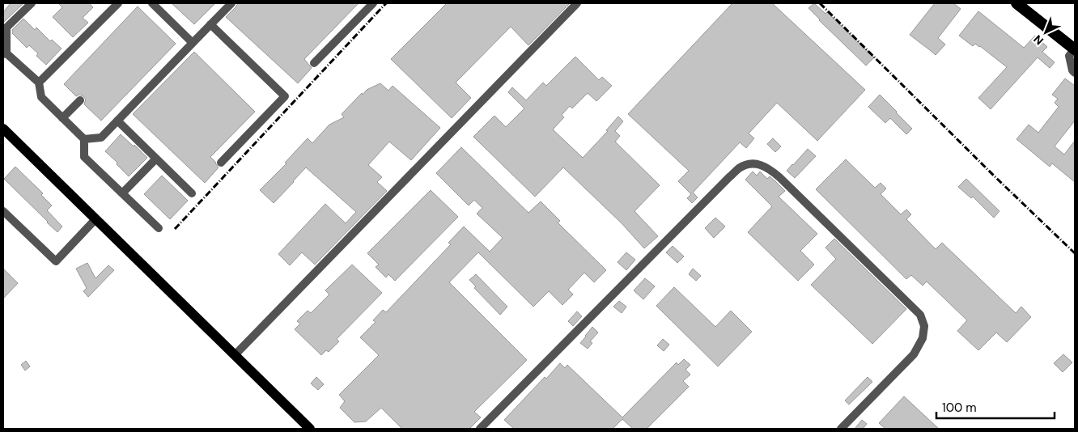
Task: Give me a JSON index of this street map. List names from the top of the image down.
{
  "scale_bar": "100 m",
  "north": "bottom left"
}
